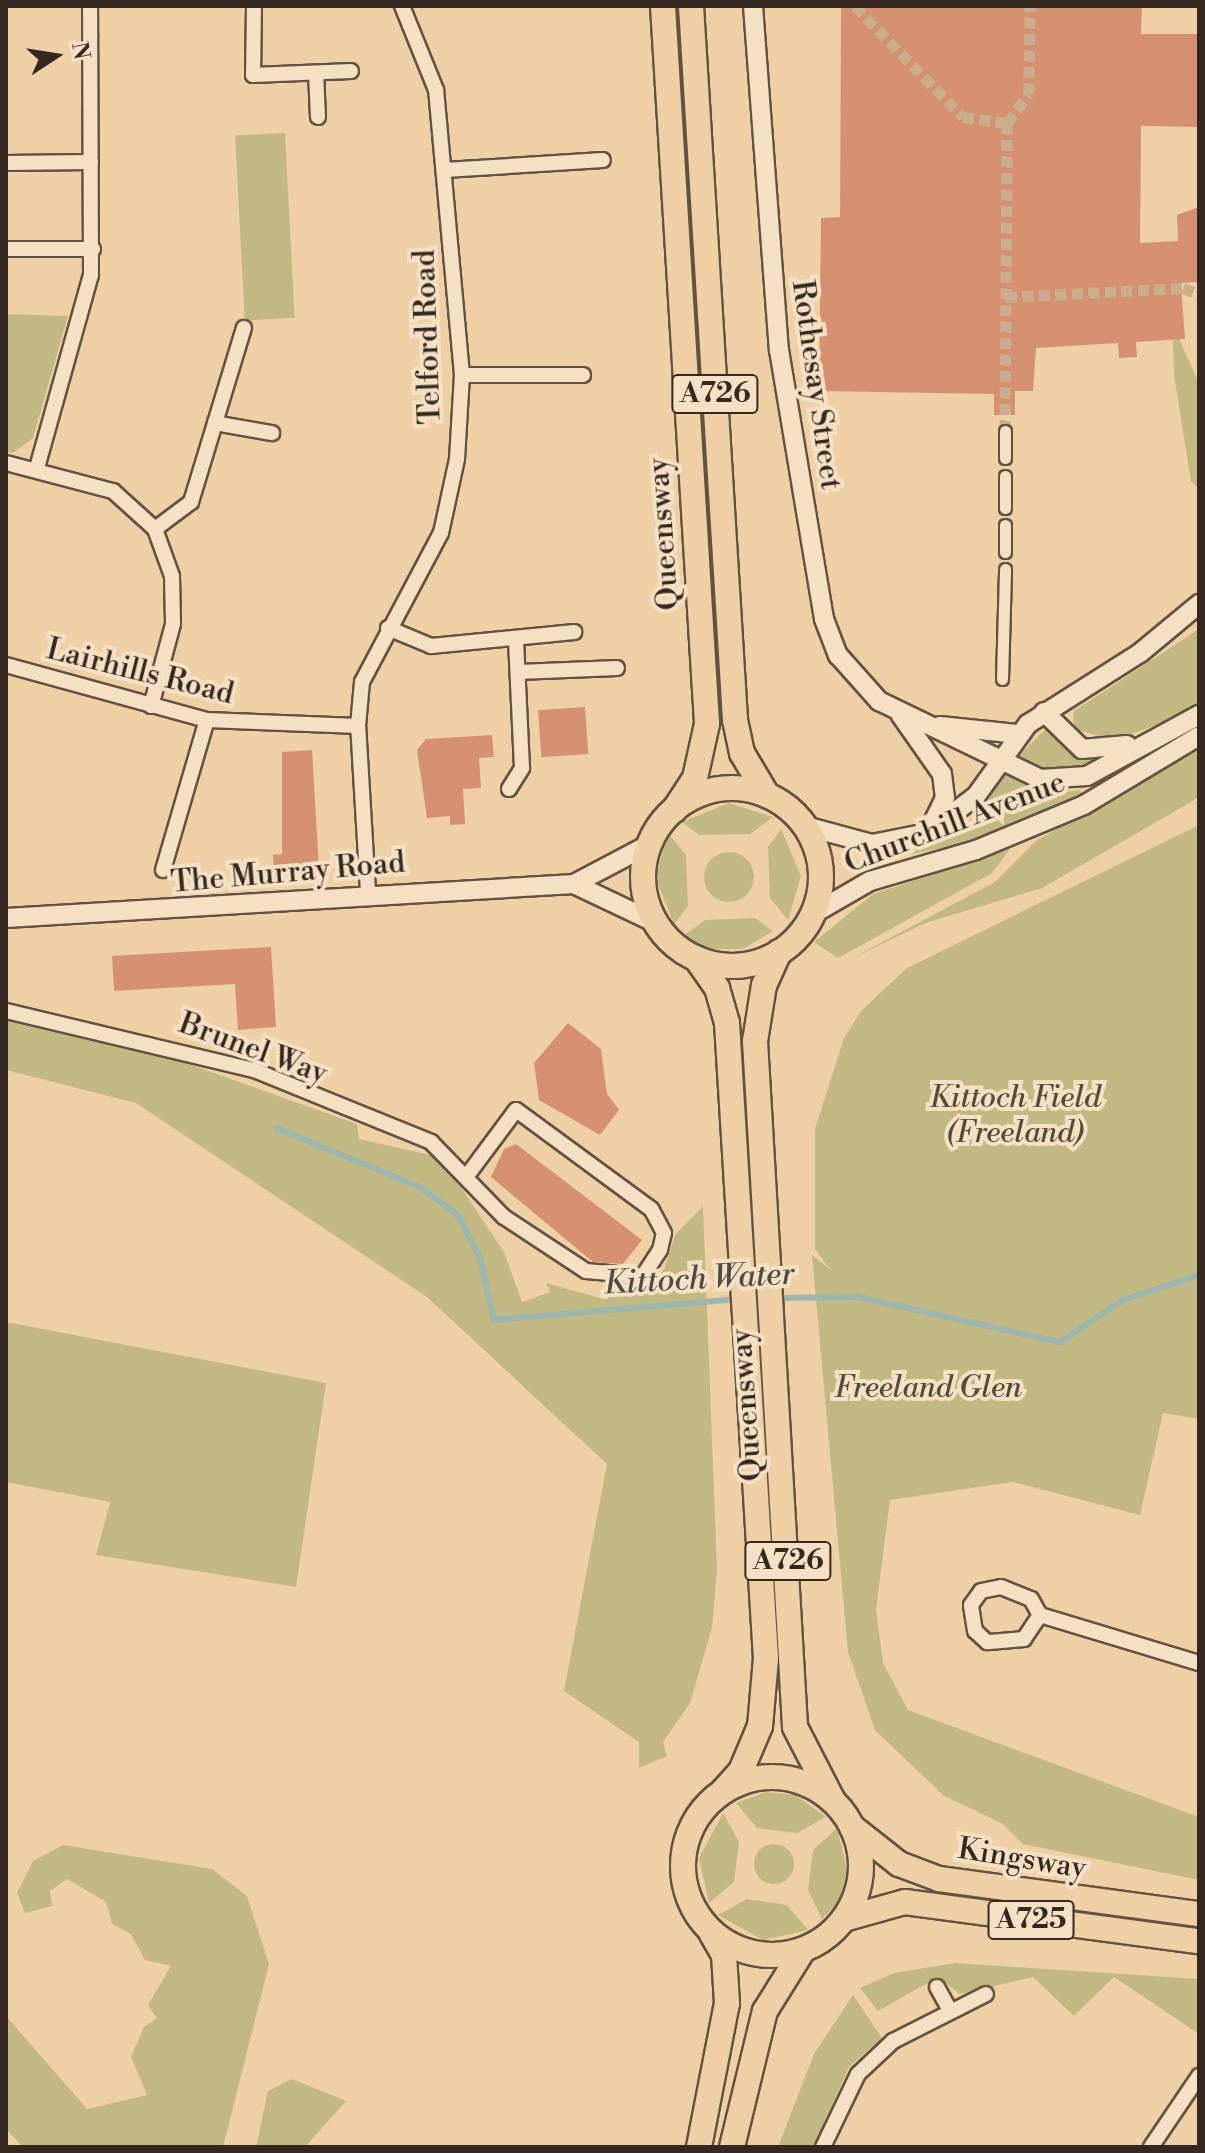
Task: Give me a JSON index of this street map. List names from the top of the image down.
{
  "streets": {
    "main road": [
      "A726",
      "Queensway",
      "Kingsway",
      "A725"
    ],
    "street": [
      "Telford Road",
      "Rothesay Street",
      "Lairhills Road",
      "Churchill Avenue",
      "The Murray Road",
      "Brunel Way"
    ]
  },
  "crossings": [
    ["Telford Road", "Lairhills Road"],
    ["Telford Road", "The Murray Road"],
    ["A726", "Queensway"],
    ["A726", "Churchill Avenue"],
    ["A726", "The Murray Road"],
    ["A726", "Kingsway"],
    ["Queensway", "Churchill Avenue"],
    ["Queensway", "The Murray Road"],
    ["Queensway", "Kingsway"],
    ["Churchill Avenue", "The Murray Road"]
  ],
  "water": ["Kittoch Water"],
  "parks": ["Kittoch Field (Freeland)", "Freeland Glen"],
  "north": "right"
}
